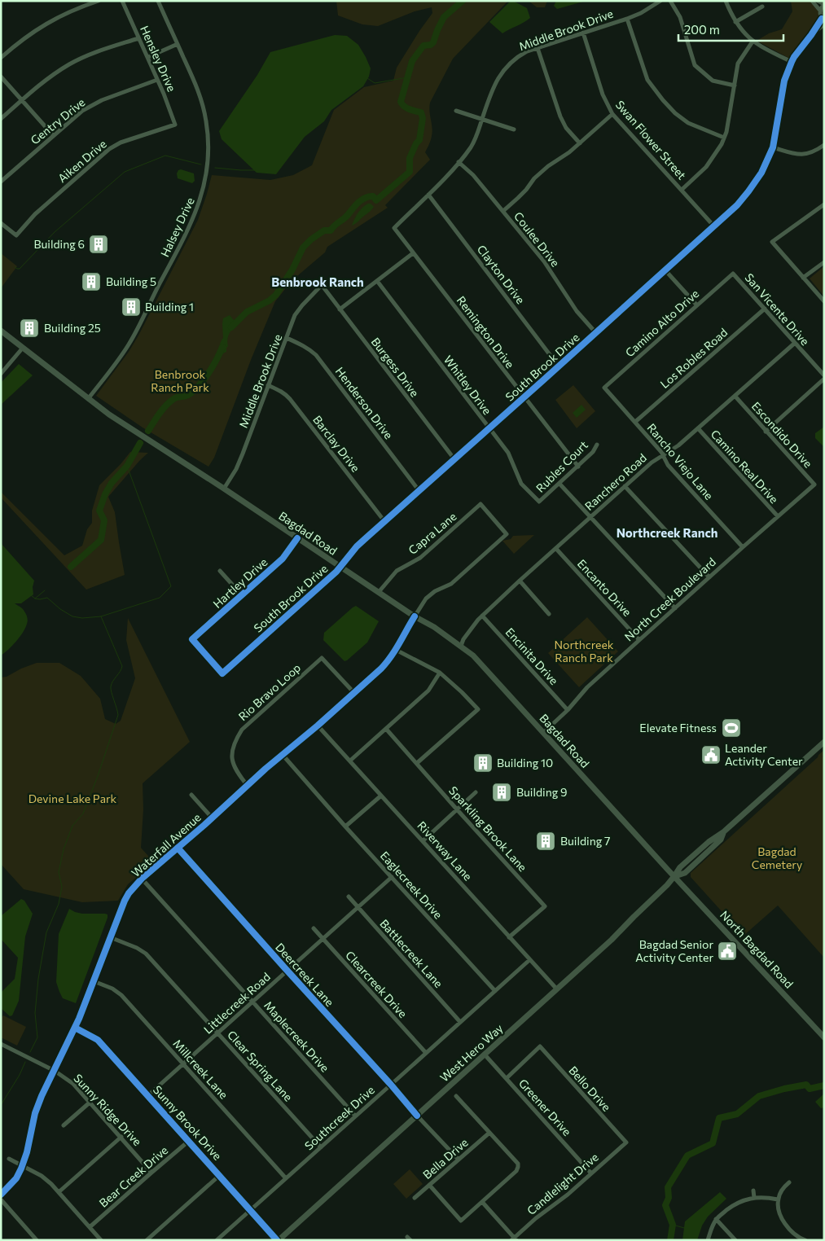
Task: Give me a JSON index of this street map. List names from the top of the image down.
{
  "streets": {
    "main road": ["Bagdad Road", "North Bagdad Road", "West Hero Way"],
    "street": [
      "Middle Brook Drive",
      "Hensley Drive",
      "Gentry Drive",
      "Swan Flower Street",
      "Aiken Drive",
      "Halsey Drive",
      "Coulee Drive",
      "Clayton Drive",
      "San Vicente Drive",
      "Camino Alto Drive",
      "Remington Drive",
      "Los Robles Road",
      "Burgess Drive",
      "South Brook Drive",
      "Whitley Drive",
      "Henderson Drive",
      "Escondido Drive",
      "Barclay Drive",
      "Rancho Viejo Lane",
      "Rubles Court",
      "Camino Real Drive",
      "Ranchero Road",
      "Capra Lane",
      "Hartley Drive",
      "Encanto Drive",
      "North Creek Boulevard",
      "Encinita Drive",
      "Rio Bravo Loop",
      "Sparkling Brook Lane",
      "Waterfall Avenue",
      "Riverway Lane",
      "Eaglecreek Drive",
      "Battlecreek Lane",
      "Deercreek Lane",
      "Clearcreek Drive",
      "Littlecreek Road",
      "Maplecreek Drive",
      "Clear Spring Lane",
      "Millcreek Lane",
      "Bello Drive",
      "Greener Drive",
      "Sunny Ridge Drive",
      "Southcreek Drive",
      "Sunny Brook Drive",
      "Bella Drive",
      "Bear Creek Drive",
      "Candlelight Drive"
    ]
  },
  "crossings": [
    ["Middle Brook Drive", "Swan Flower Street"],
    ["Middle Brook Drive", "Coulee Drive"],
    ["Middle Brook Drive", "Clayton Drive"],
    ["Middle Brook Drive", "Remington Drive"],
    ["Middle Brook Drive", "Burgess Drive"],
    ["Middle Brook Drive", "Henderson Drive"],
    ["Middle Brook Drive", "Barclay Drive"],
    ["Middle Brook Drive", "Bagdad Road"],
    ["Hensley Drive", "Gentry Drive"],
    ["Hensley Drive", "Aiken Drive"],
    ["Swan Flower Street", "South Brook Drive"],
    ["Halsey Drive", "Bagdad Road"],
    ["Coulee Drive", "South Brook Drive"],
    ["Clayton Drive", "South Brook Drive"],
    ["San Vicente Drive", "Camino Alto Drive"],
    ["San Vicente Drive", "Los Robles Road"],
    ["San Vicente Drive", "Ranchero Road"],
    ["Camino Alto Drive", "Rancho Viejo Lane"],
    ["Remington Drive", "South Brook Drive"],
    ["Remington Drive", "Rubles Court"],
    ["Los Robles Road", "Rancho Viejo Lane"],
    ["Burgess Drive", "South Brook Drive"],
    ["South Brook Drive", "Whitley Drive"],
    ["South Brook Drive", "Henderson Drive"],
    ["South Brook Drive", "Barclay Drive"],
    ["South Brook Drive", "Bagdad Road"],
    ["South Brook Drive", "Hartley Drive"],
    ["Whitley Drive", "Rubles Court"],
    ["Escondido Drive", "Ranchero Road"],
    ["Escondido Drive", "North Creek Boulevard"],
    ["Rancho Viejo Lane", "Ranchero Road"],
    ["Rancho Viejo Lane", "North Creek Boulevard"],
    ["Camino Real Drive", "Ranchero Road"],
    ["Camino Real Drive", "North Creek Boulevard"],
    ["Ranchero Road", "Bagdad Road"],
    ["Ranchero Road", "Encanto Drive"],
    ["Ranchero Road", "Encinita Drive"],
    ["Bagdad Road", "Capra Lane"],
    ["Bagdad Road", "Hartley Drive"],
    ["Bagdad Road", "North Creek Boulevard"],
    ["Bagdad Road", "Waterfall Avenue"],
    ["Bagdad Road", "North Bagdad Road"],
    ["Bagdad Road", "West Hero Way"],
    ["Capra Lane", "Waterfall Avenue"],
    ["Encanto Drive", "North Creek Boulevard"],
    ["North Creek Boulevard", "Encinita Drive"],
    ["Rio Bravo Loop", "Waterfall Avenue"],
    ["Sparkling Brook Lane", "Riverway Lane"],
    ["Waterfall Avenue", "Riverway Lane"],
    ["Waterfall Avenue", "Eaglecreek Drive"],
    ["Waterfall Avenue", "Deercreek Lane"],
    ["Waterfall Avenue", "Maplecreek Drive"],
    ["Waterfall Avenue", "Clear Spring Lane"],
    ["Waterfall Avenue", "Millcreek Lane"],
    ["Waterfall Avenue", "Sunny Ridge Drive"],
    ["Waterfall Avenue", "Sunny Brook Drive"],
    ["Riverway Lane", "West Hero Way"],
    ["Riverway Lane", "Southcreek Drive"],
    ["Eaglecreek Drive", "Littlecreek Road"],
    ["Eaglecreek Drive", "Southcreek Drive"],
    ["North Bagdad Road", "West Hero Way"],
    ["Battlecreek Lane", "Littlecreek Road"],
    ["Battlecreek Lane", "Southcreek Drive"],
    ["Deercreek Lane", "Littlecreek Road"],
    ["Deercreek Lane", "West Hero Way"],
    ["Deercreek Lane", "Southcreek Drive"],
    ["Deercreek Lane", "Bella Drive"],
    ["Clearcreek Drive", "Littlecreek Road"],
    ["Clearcreek Drive", "Southcreek Drive"],
    ["Littlecreek Road", "Maplecreek Drive"],
    ["Littlecreek Road", "Clear Spring Lane"],
    ["Littlecreek Road", "Millcreek Lane"],
    ["Littlecreek Road", "Sunny Brook Drive"],
    ["Maplecreek Drive", "Southcreek Drive"],
    ["West Hero Way", "Greener Drive"],
    ["West Hero Way", "Sunny Brook Drive"],
    ["Clear Spring Lane", "Southcreek Drive"],
    ["Millcreek Lane", "Southcreek Drive"],
    ["Bello Drive", "Greener Drive"],
    ["Bello Drive", "Candlelight Drive"],
    ["Greener Drive", "Candlelight Drive"],
    ["Sunny Ridge Drive", "Bear Creek Drive"],
    ["Southcreek Drive", "Sunny Brook Drive"],
    ["Sunny Brook Drive", "Bear Creek Drive"]
  ],
  "districts": ["Benbrook Ranch", "Northcreek Ranch"],
  "parks": [
    "Benbrook Ranch Park",
    "Northcreek Ranch Park",
    "Devine Lake Park",
    "Bagdad Cemetery"
  ],
  "places": {
    "building": [
      "Building 6",
      "Building 5",
      "Building 1",
      "Building 25",
      "Building 10",
      "Building 9",
      "Building 7"
    ],
    "sports": ["Elevate Fitness"],
    "public building": ["Leander Activity Center", "Bagdad Senior Activity Center"]
  },
  "scale_bar": "200 m"
}
